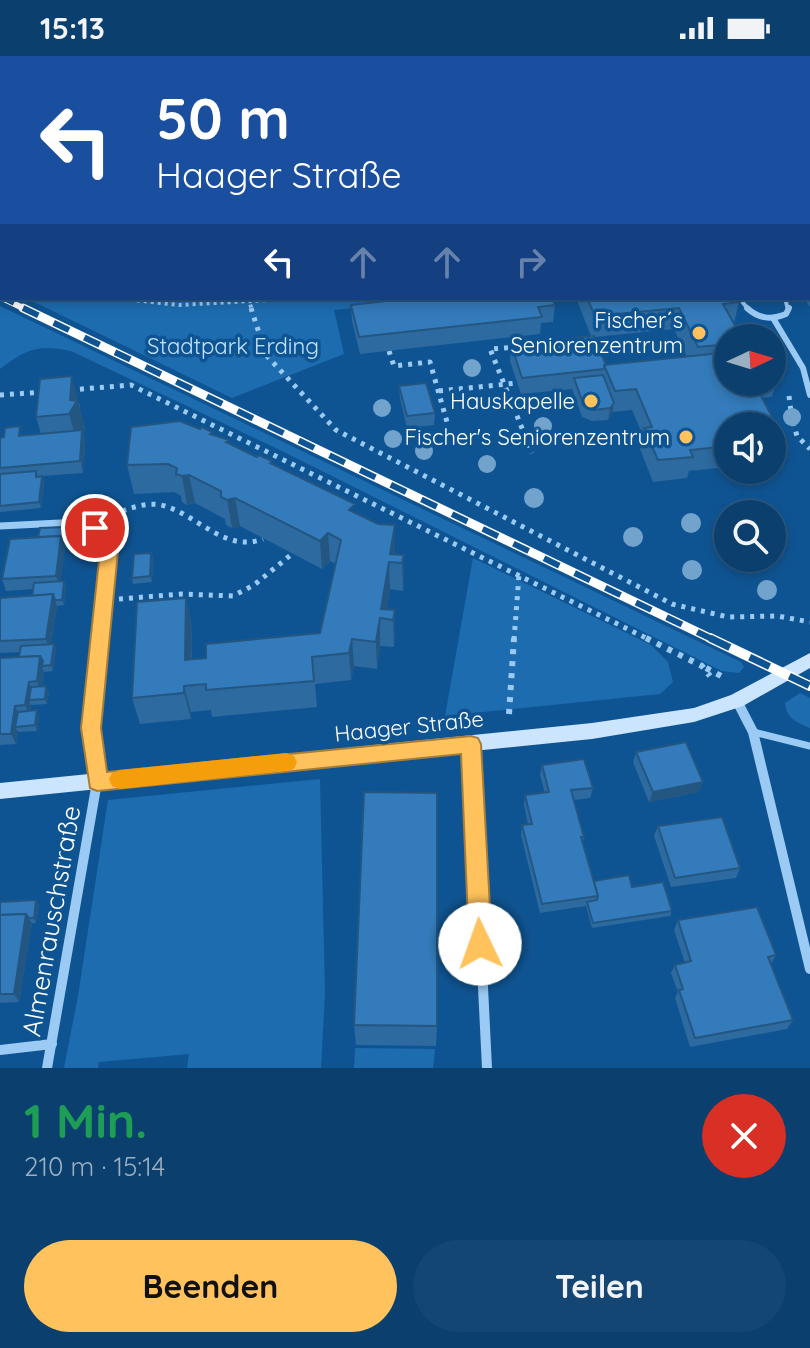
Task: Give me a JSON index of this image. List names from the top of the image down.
{
  "streets": {
    "street": ["Haager Straße", "Almenrauschstraße"]
  },
  "crossings": [
    ["Haager Straße", "Almenrauschstraße"]
  ],
  "parks": ["Stadtpark Erding"],
  "places": ["Fischer´s Seniorenzentrum", "Hauskapelle", "Fischer's Seniorenzentrum"],
  "north": "right",
  "page": {
    "status": "15:13",
    "turn": ["50 m", "Haager Straße"],
    "heading": ["1 Min.", "210 m · 15:14"],
    "buttons": ["Beenden", "Teilen"]
  }
}
